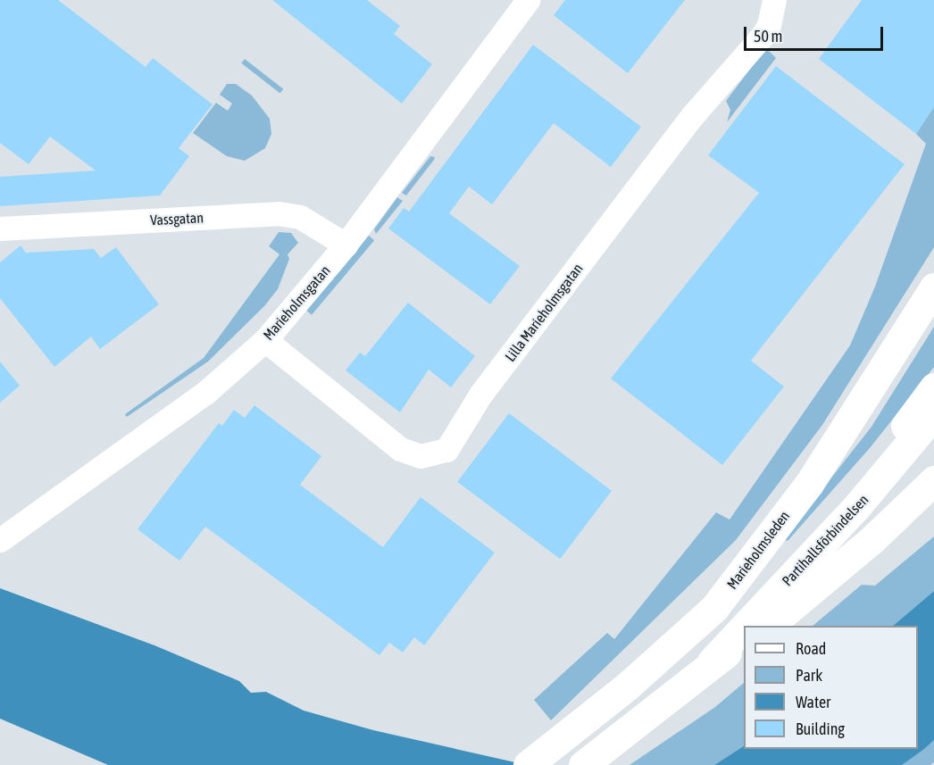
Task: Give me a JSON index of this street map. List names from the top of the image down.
{
  "streets": {
    "highway": ["Partihallsförbindelsen", "Marieholmsleden"],
    "street": ["Vassgatan", "Marieholmsgatan", "Lilla Marieholmsgatan"]
  },
  "crossings": [
    ["Vassgatan", "Marieholmsgatan"],
    ["Marieholmsgatan", "Lilla Marieholmsgatan"],
    ["Partihallsförbindelsen", "Marieholmsleden"]
  ],
  "legend": [
    "Road",
    "Park",
    "Water",
    "Building"
  ],
  "scale_bar": "50 m"
}
